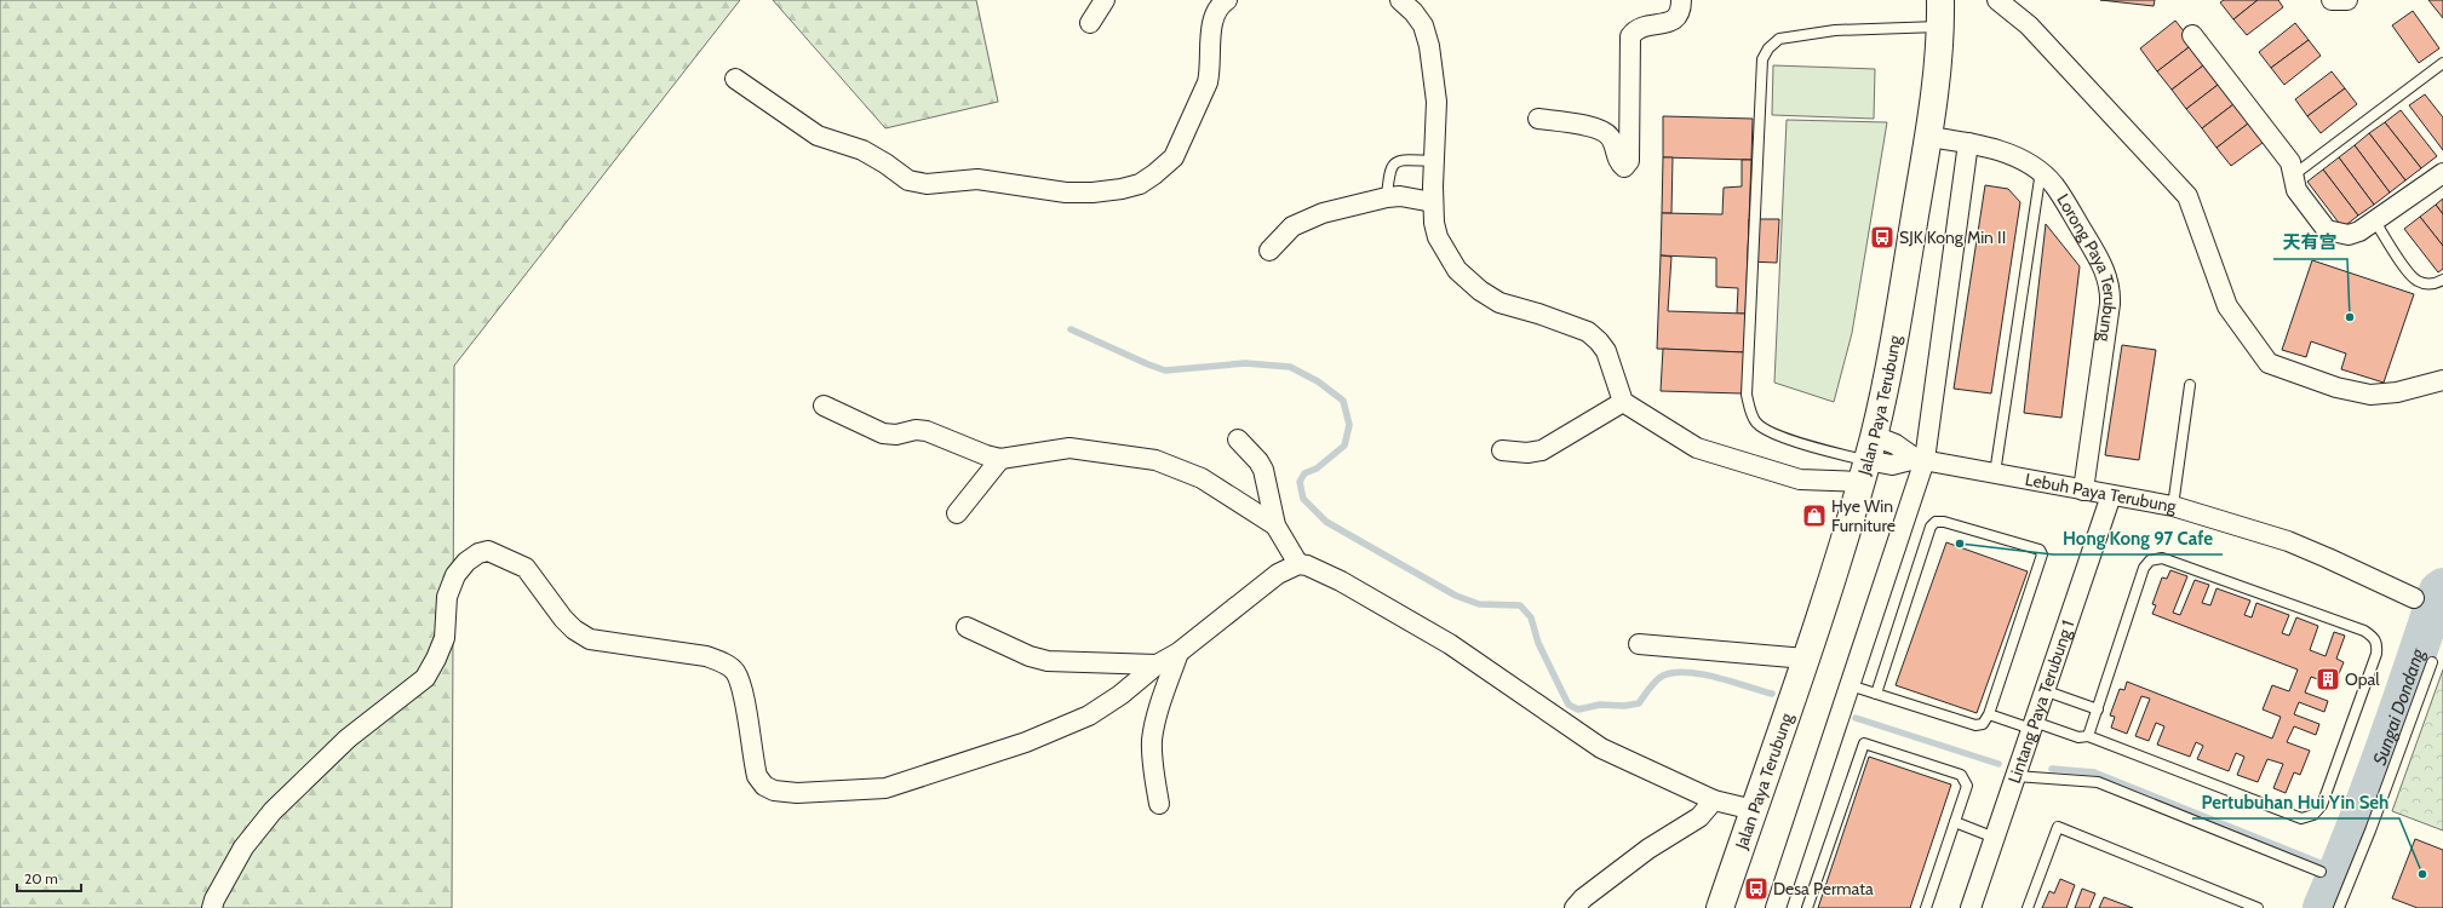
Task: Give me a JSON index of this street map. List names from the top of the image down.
{
  "streets": {
    "main road": ["Jalan Paya Terubung"],
    "street": ["Lorong Paya Terubung", "Lebuh Paya Terubung", "Lintang Paya Terubung 1"]
  },
  "crossings": [
    ["Lorong Paya Terubung", "Jalan Paya Terubung"],
    ["Lorong Paya Terubung", "Lebuh Paya Terubung"],
    ["Jalan Paya Terubung", "Lebuh Paya Terubung"],
    ["Lebuh Paya Terubung", "Lintang Paya Terubung 1"]
  ],
  "water": ["Sungai Dondang"],
  "places": {
    "bus stop": ["SJK Kong Min II", "Desa Permata"],
    "other": ["天有宫", "Hong Kong 97 Cafe", "Pertubuhan Hui Yin Seh"],
    "shop": ["Hye Win Furniture"],
    "building": ["Opal"]
  },
  "scale_bar": "20 m"
}
